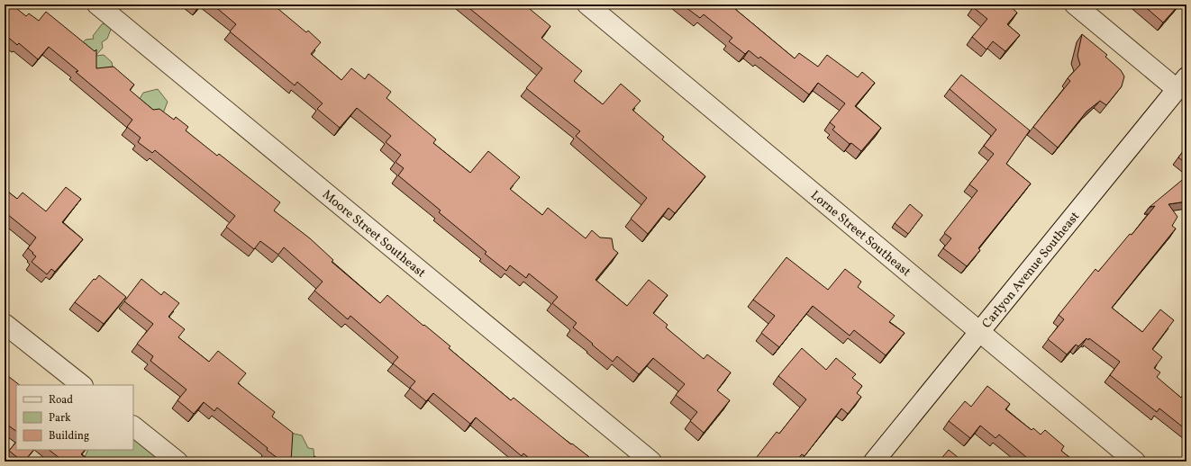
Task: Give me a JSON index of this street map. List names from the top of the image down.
{
  "streets": {
    "street": ["Moore Street Southeast", "Lorne Street Southeast", "Carlyon Avenue Southeast"]
  },
  "crossings": [
    ["Lorne Street Southeast", "Carlyon Avenue Southeast"]
  ],
  "legend": ["Road", "Park", "Building"]
}
